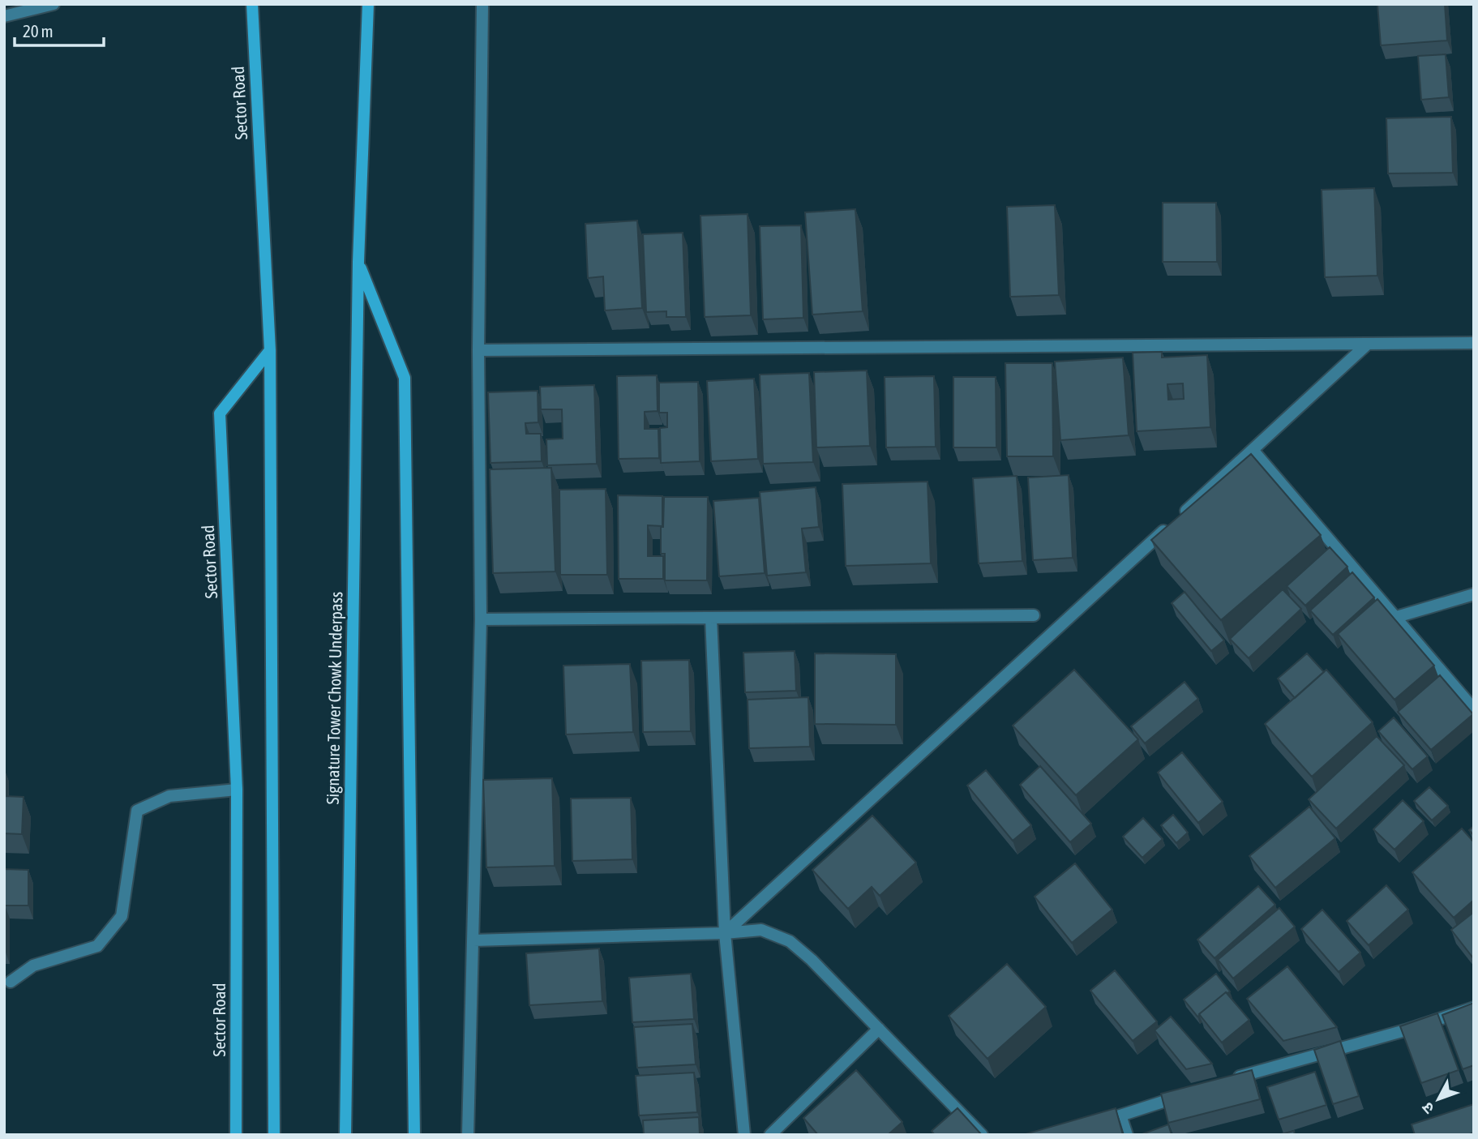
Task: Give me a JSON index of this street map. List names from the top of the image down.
{
  "streets": {
    "main road": ["Sector Road", "Signature Tower Chowk Underpass"]
  },
  "scale_bar": "20 m",
  "north": "bottom left"
}
